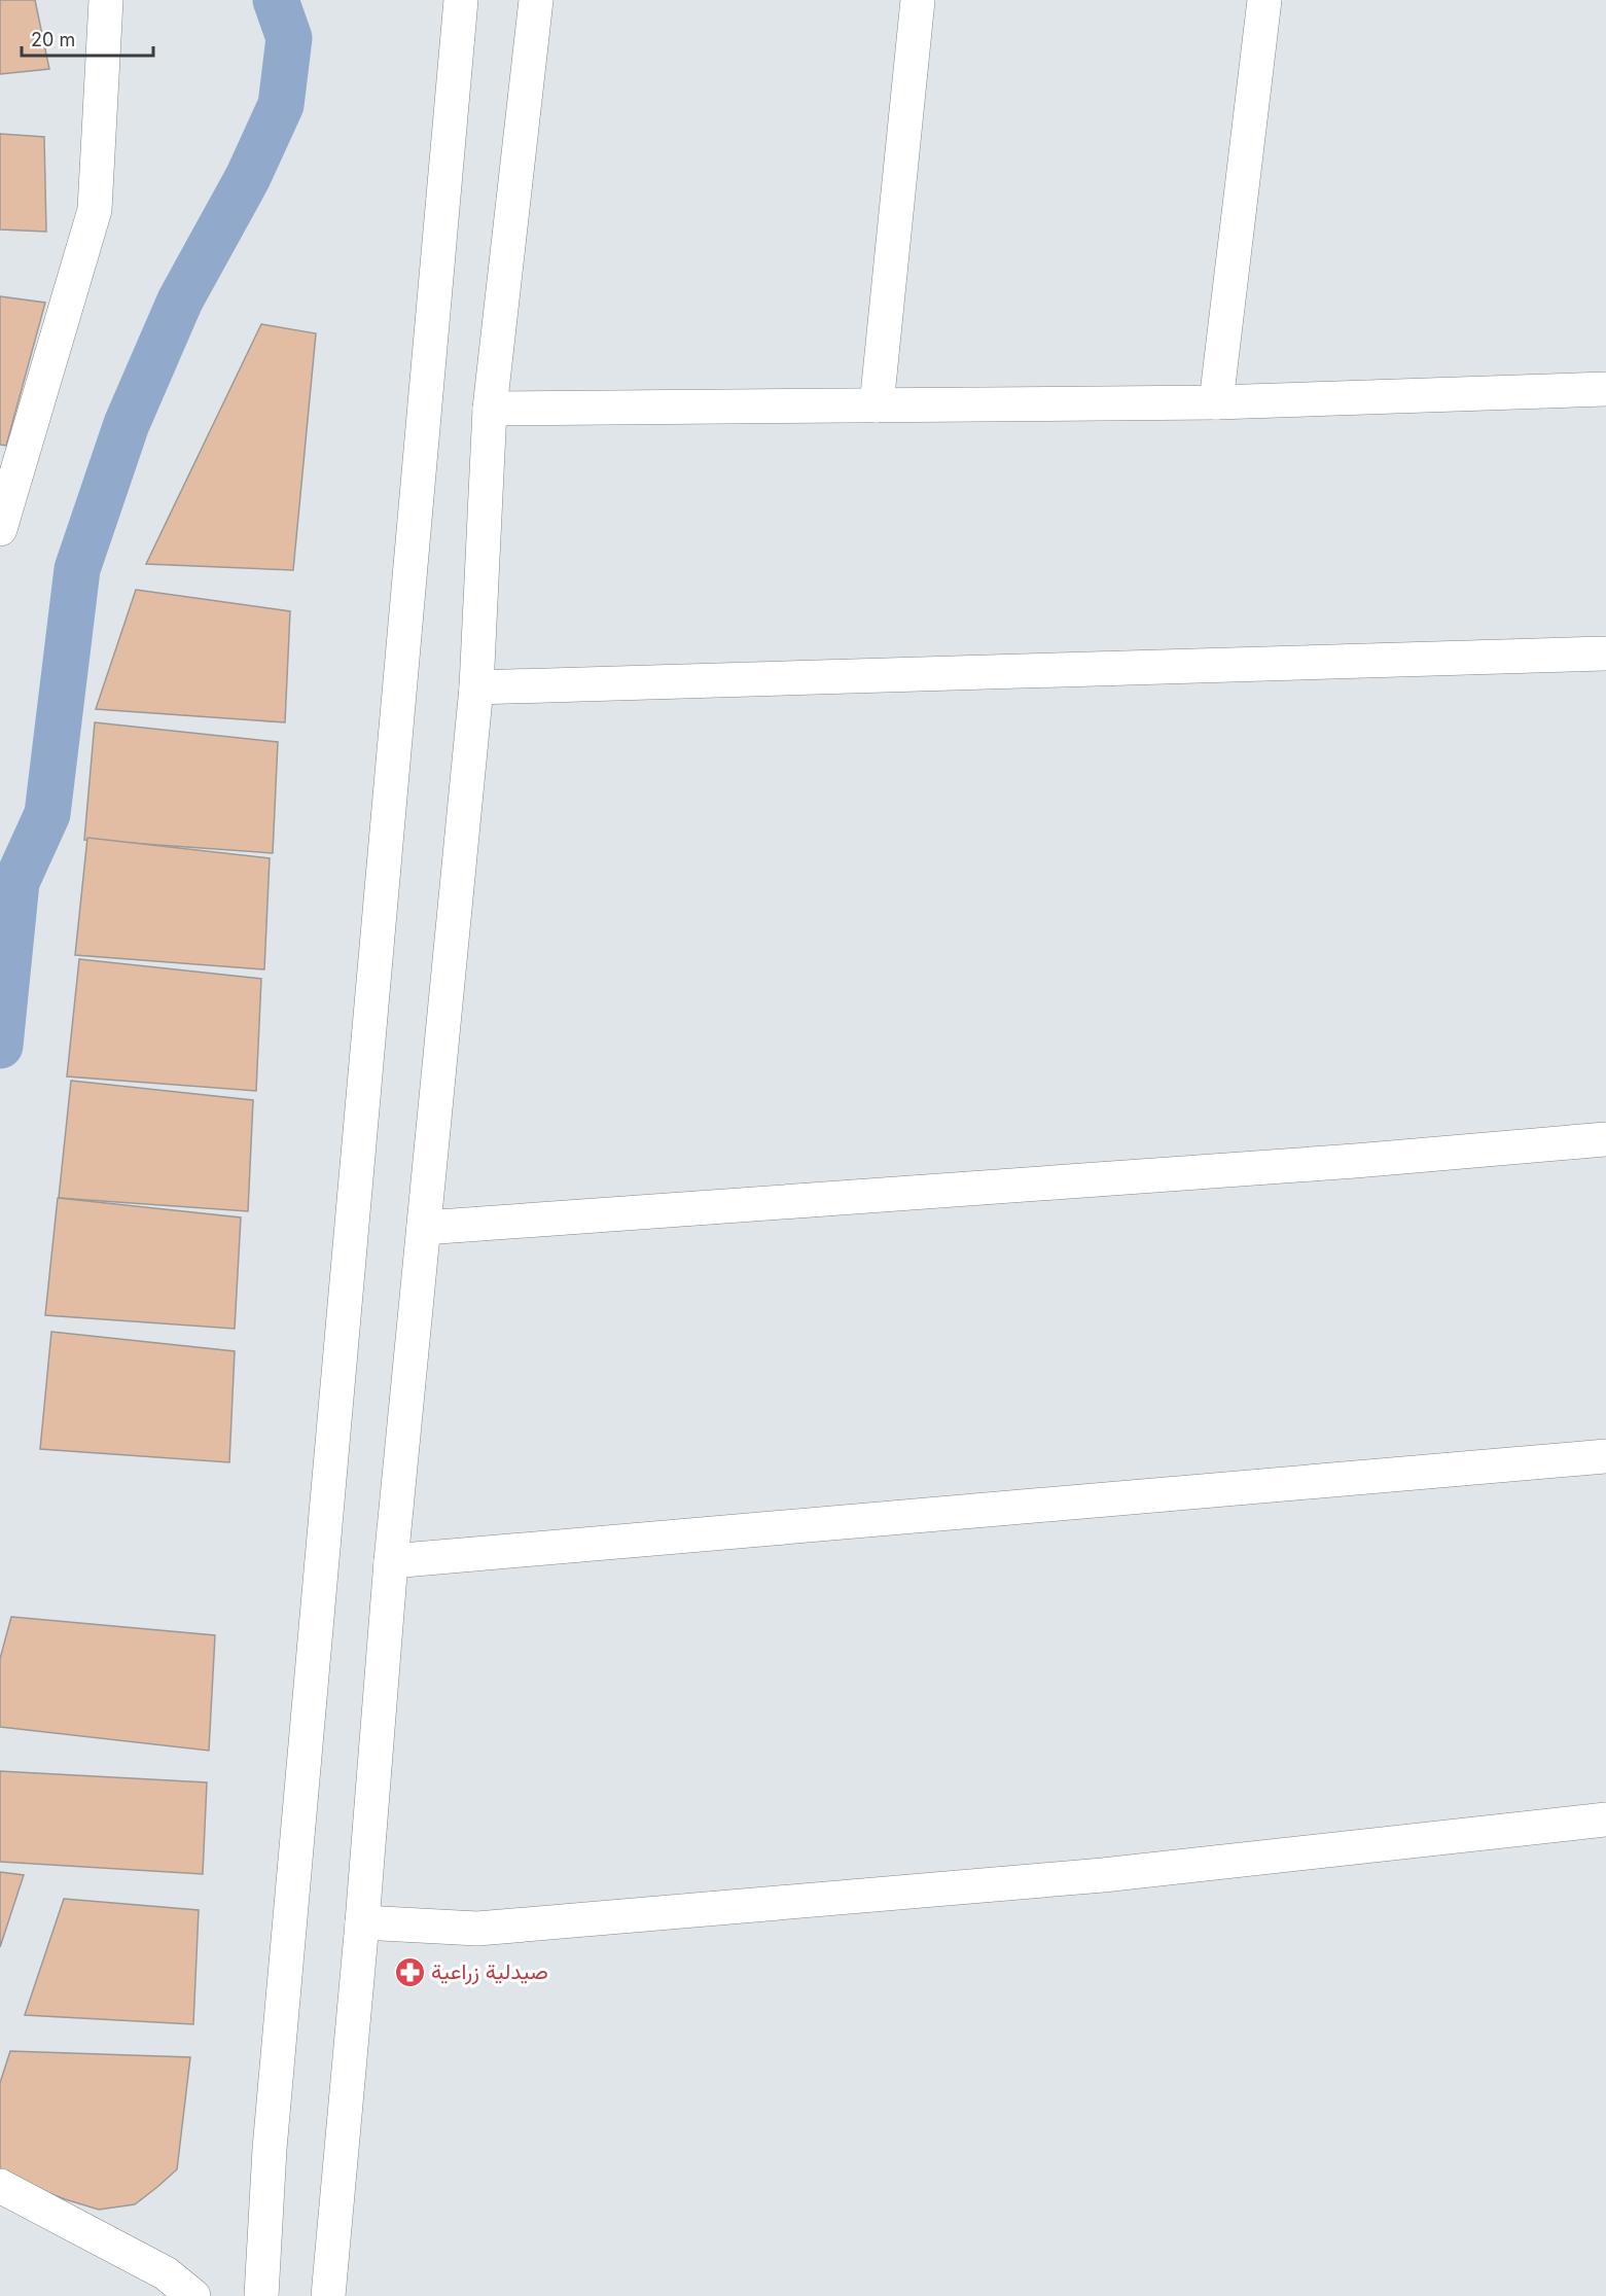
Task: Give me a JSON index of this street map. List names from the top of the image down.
{
  "places": {
    "pharmacy": ["صيدلية زراعية"]
  },
  "scale_bar": "20 m"
}
